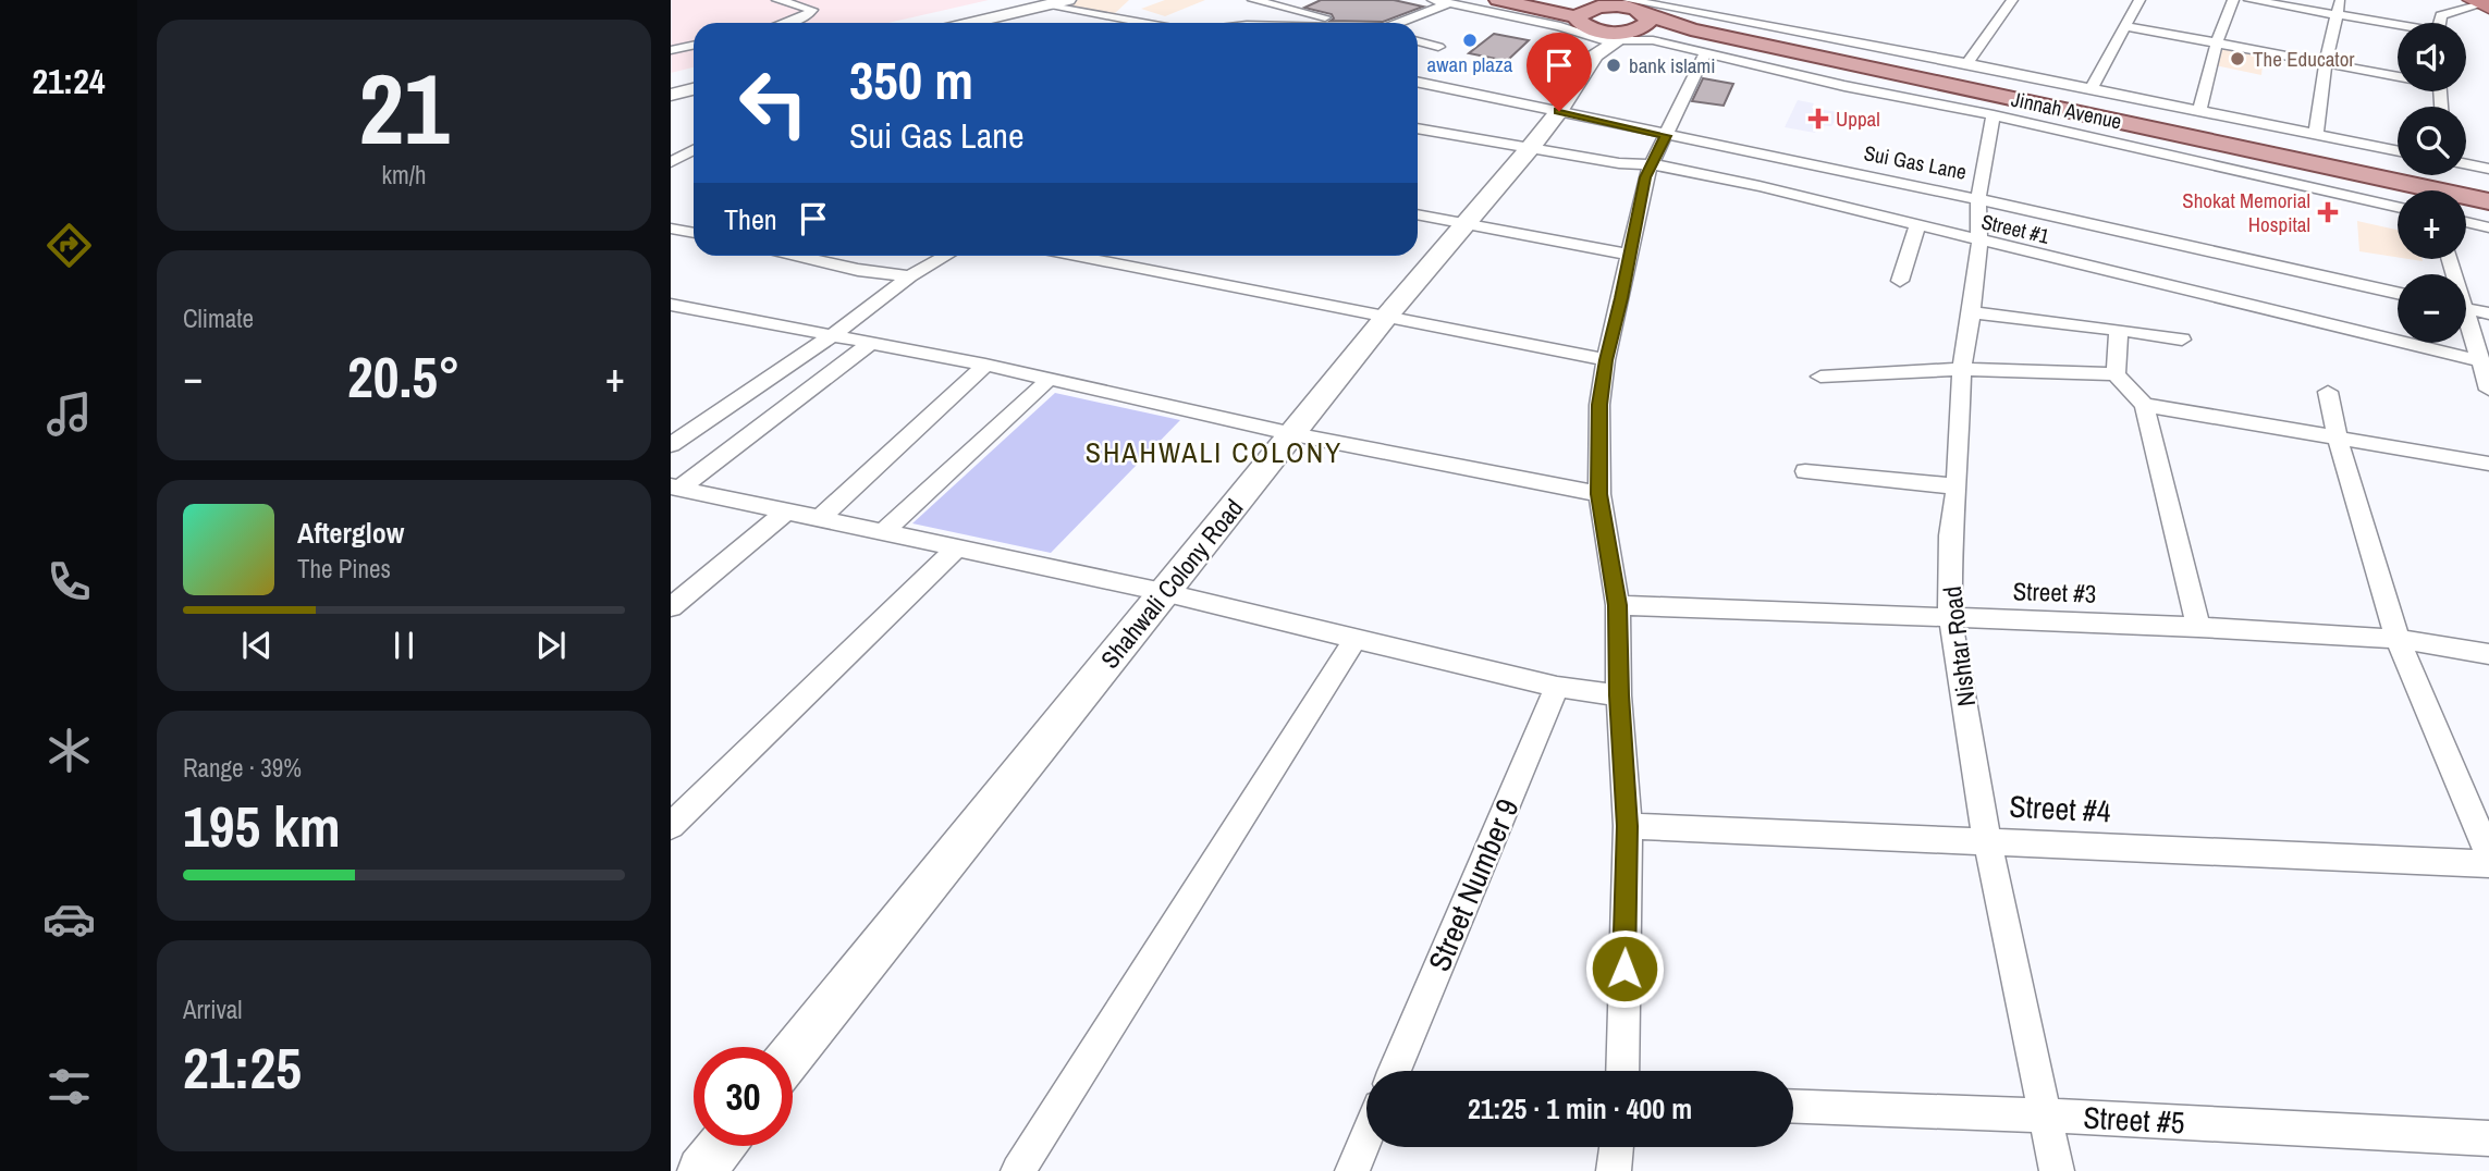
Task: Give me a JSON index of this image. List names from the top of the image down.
{
  "streets": {
    "main road": ["Jinnah Avenue", "Shahwali Colony Road"],
    "street": [
      "Sui Gas Lane",
      "Street #1",
      "Street #3",
      "Nishtar Road",
      "Street #4",
      "Street Number 9",
      "Street #5"
    ]
  },
  "crossings": [
    ["Jinnah Avenue", "Shahwali Colony Road"],
    ["Sui Gas Lane", "Shahwali Colony Road"],
    ["Sui Gas Lane", "Nishtar Road"],
    ["Street #1", "Shahwali Colony Road"],
    ["Street #1", "Nishtar Road"],
    ["Street #3", "Nishtar Road"],
    ["Nishtar Road", "Street #4"],
    ["Nishtar Road", "Street #5"]
  ],
  "districts": ["SHAHWALI COLONY"],
  "places": {
    "other": ["awan plaza", "The Educator", "bank islami"],
    "health": ["Uppal", "Shokat Memorial Hospital"]
  },
  "page": {
    "tabs": "21:24",
    "tile": [
      ["21", "km/h"],
      "Climate",
      ["Range · 39%", "195 km"],
      ["Arrival", "21:25"]
    ],
    "map_buttons": ["+", "−"],
    "turn": ["350 m", "Sui Gas Lane"],
    "then": "Then",
    "heat": ["−", "20.5°", "+"],
    "song": ["Afterglow", "The Pines"],
    "limit": "30",
    "trip": "21:25 · 1 min · 400 m"
  }
}
